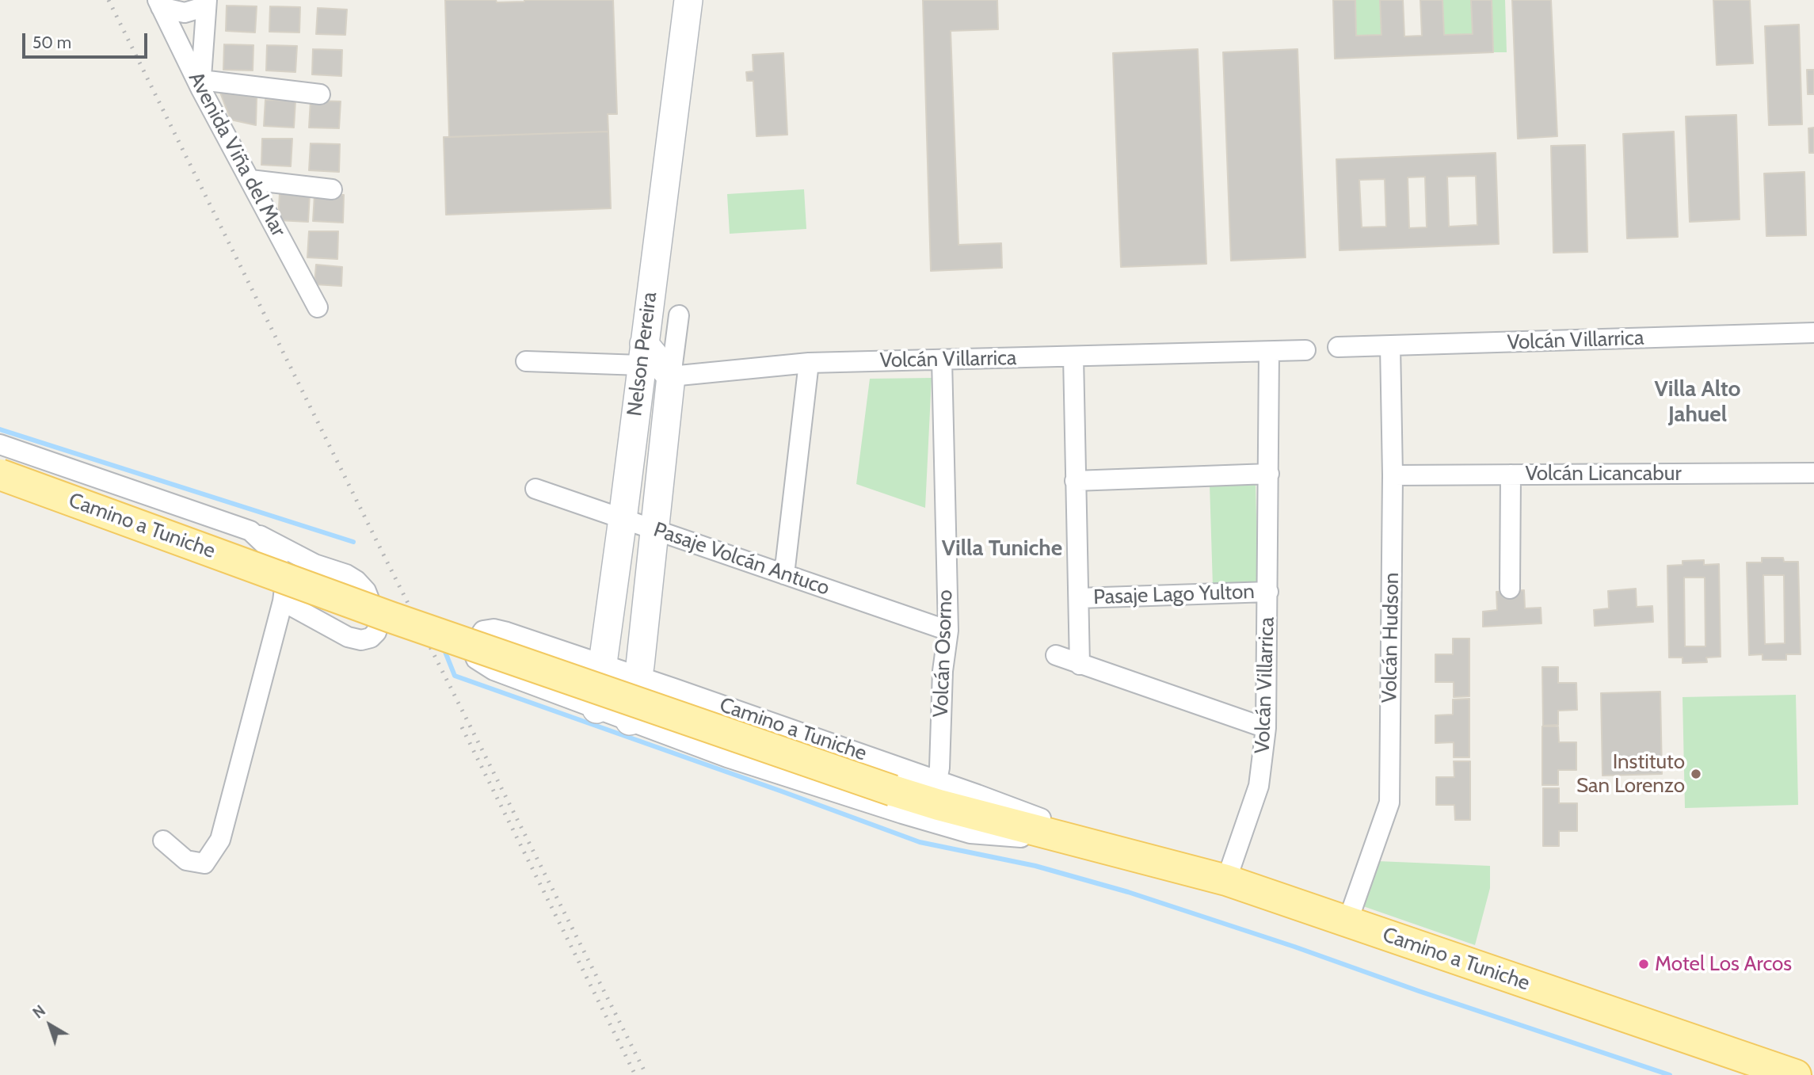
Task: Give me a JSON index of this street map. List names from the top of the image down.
{
  "streets": {
    "main road": ["Camino a Tuniche"],
    "street": [
      "Avenida Viña del Mar",
      "Volcán Villarrica",
      "Nelson Pereira",
      "Volcán Licancabur",
      "Pasaje Volcán Antuco",
      "Pasaje Lago Yulton",
      "Volcán Hudson",
      "Volcán Osorno"
    ]
  },
  "crossings": [
    ["Volcán Villarrica", "Nelson Pereira"],
    ["Volcán Villarrica", "Camino a Tuniche"],
    ["Volcán Villarrica", "Pasaje Lago Yulton"],
    ["Volcán Villarrica", "Volcán Hudson"],
    ["Volcán Villarrica", "Volcán Osorno"],
    ["Nelson Pereira", "Camino a Tuniche"],
    ["Nelson Pereira", "Pasaje Volcán Antuco"],
    ["Volcán Licancabur", "Volcán Hudson"],
    ["Camino a Tuniche", "Volcán Hudson"],
    ["Camino a Tuniche", "Volcán Osorno"],
    ["Pasaje Volcán Antuco", "Volcán Osorno"]
  ],
  "districts": ["Villa Alto Jahuel", "Villa Tuniche"],
  "places": ["Instituto San Lorenzo", "Motel Los Arcos"],
  "scale_bar": "50 m",
  "north": "top left"
}
